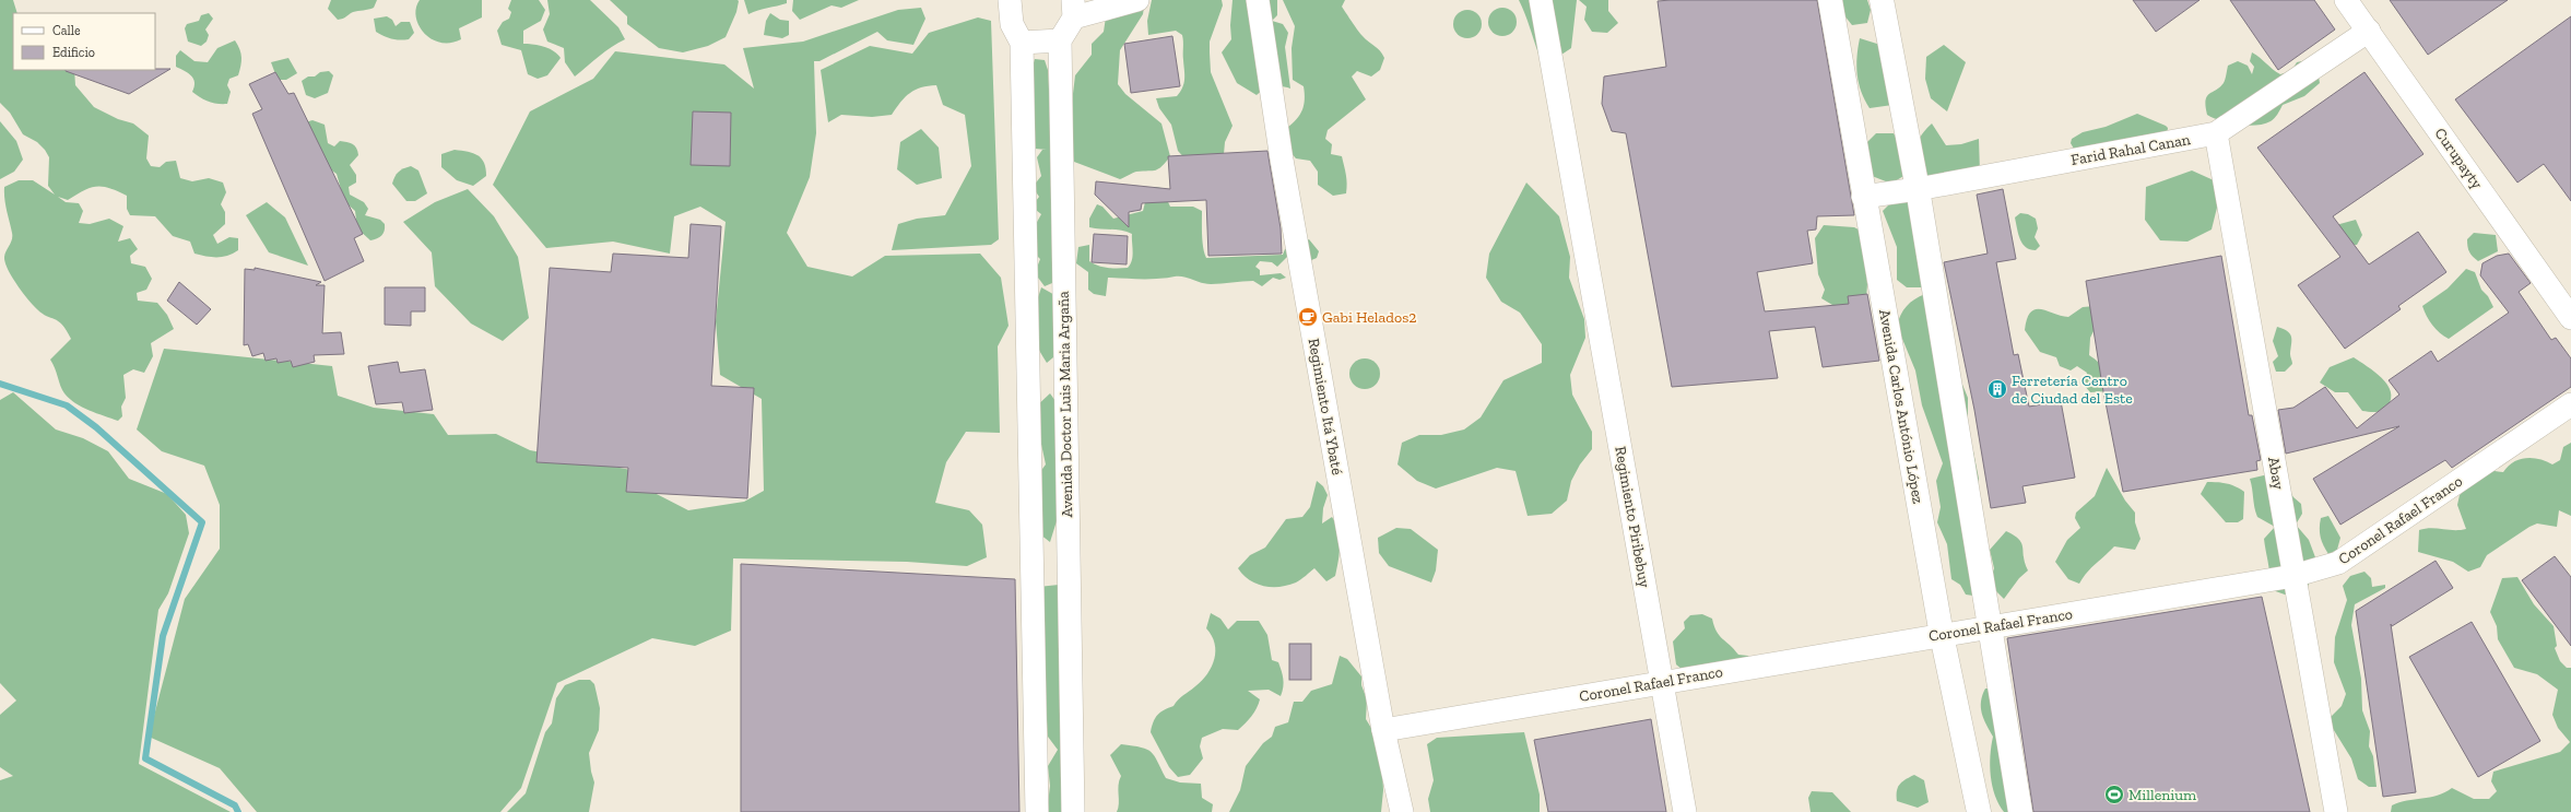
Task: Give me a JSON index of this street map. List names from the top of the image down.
{
  "streets": {
    "main road": ["Avenida Carlos António López"],
    "street": [
      "Farid Rahal Canan",
      "Curupayty",
      "Avenida Doctor Luis Maria Argaña",
      "Regimiento Itá Ybaté",
      "Abay",
      "Regimiento Piribebuy",
      "Coronel Rafael Franco"
    ]
  },
  "crossings": [
    ["Farid Rahal Canan", "Curupayty"],
    ["Farid Rahal Canan", "Avenida Carlos António López"],
    ["Farid Rahal Canan", "Abay"],
    ["Regimiento Itá Ybaté", "Coronel Rafael Franco"],
    ["Avenida Carlos António López", "Coronel Rafael Franco"],
    ["Abay", "Coronel Rafael Franco"],
    ["Regimiento Piribebuy", "Coronel Rafael Franco"]
  ],
  "places": {
    "cafe": ["Gabi Helados2"],
    "building": ["Ferretería Centro de Ciudad del Este"],
    "sports": ["Millenium"]
  },
  "legend": ["Calle", "Edificio"]
}
